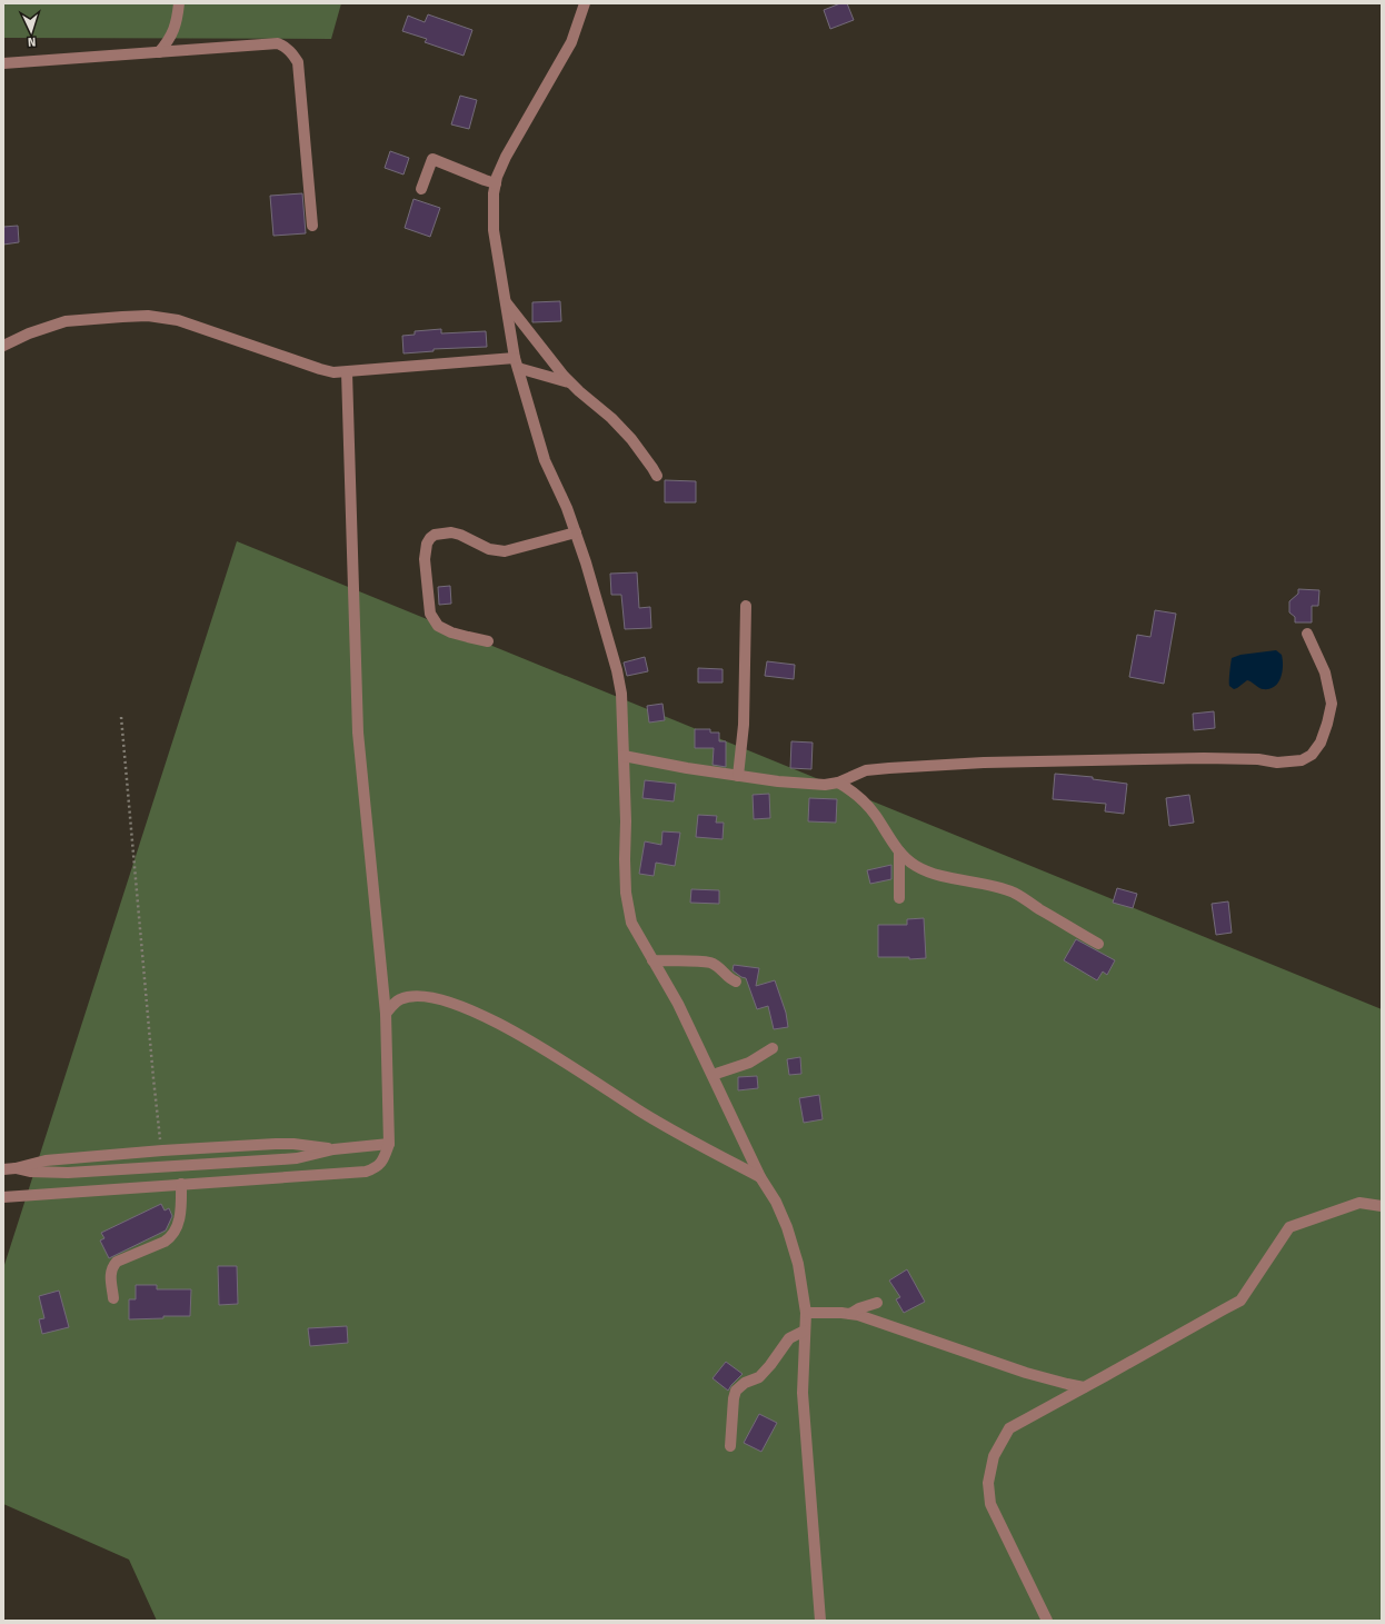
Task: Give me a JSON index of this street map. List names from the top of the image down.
{
  "north": "bottom"
}
